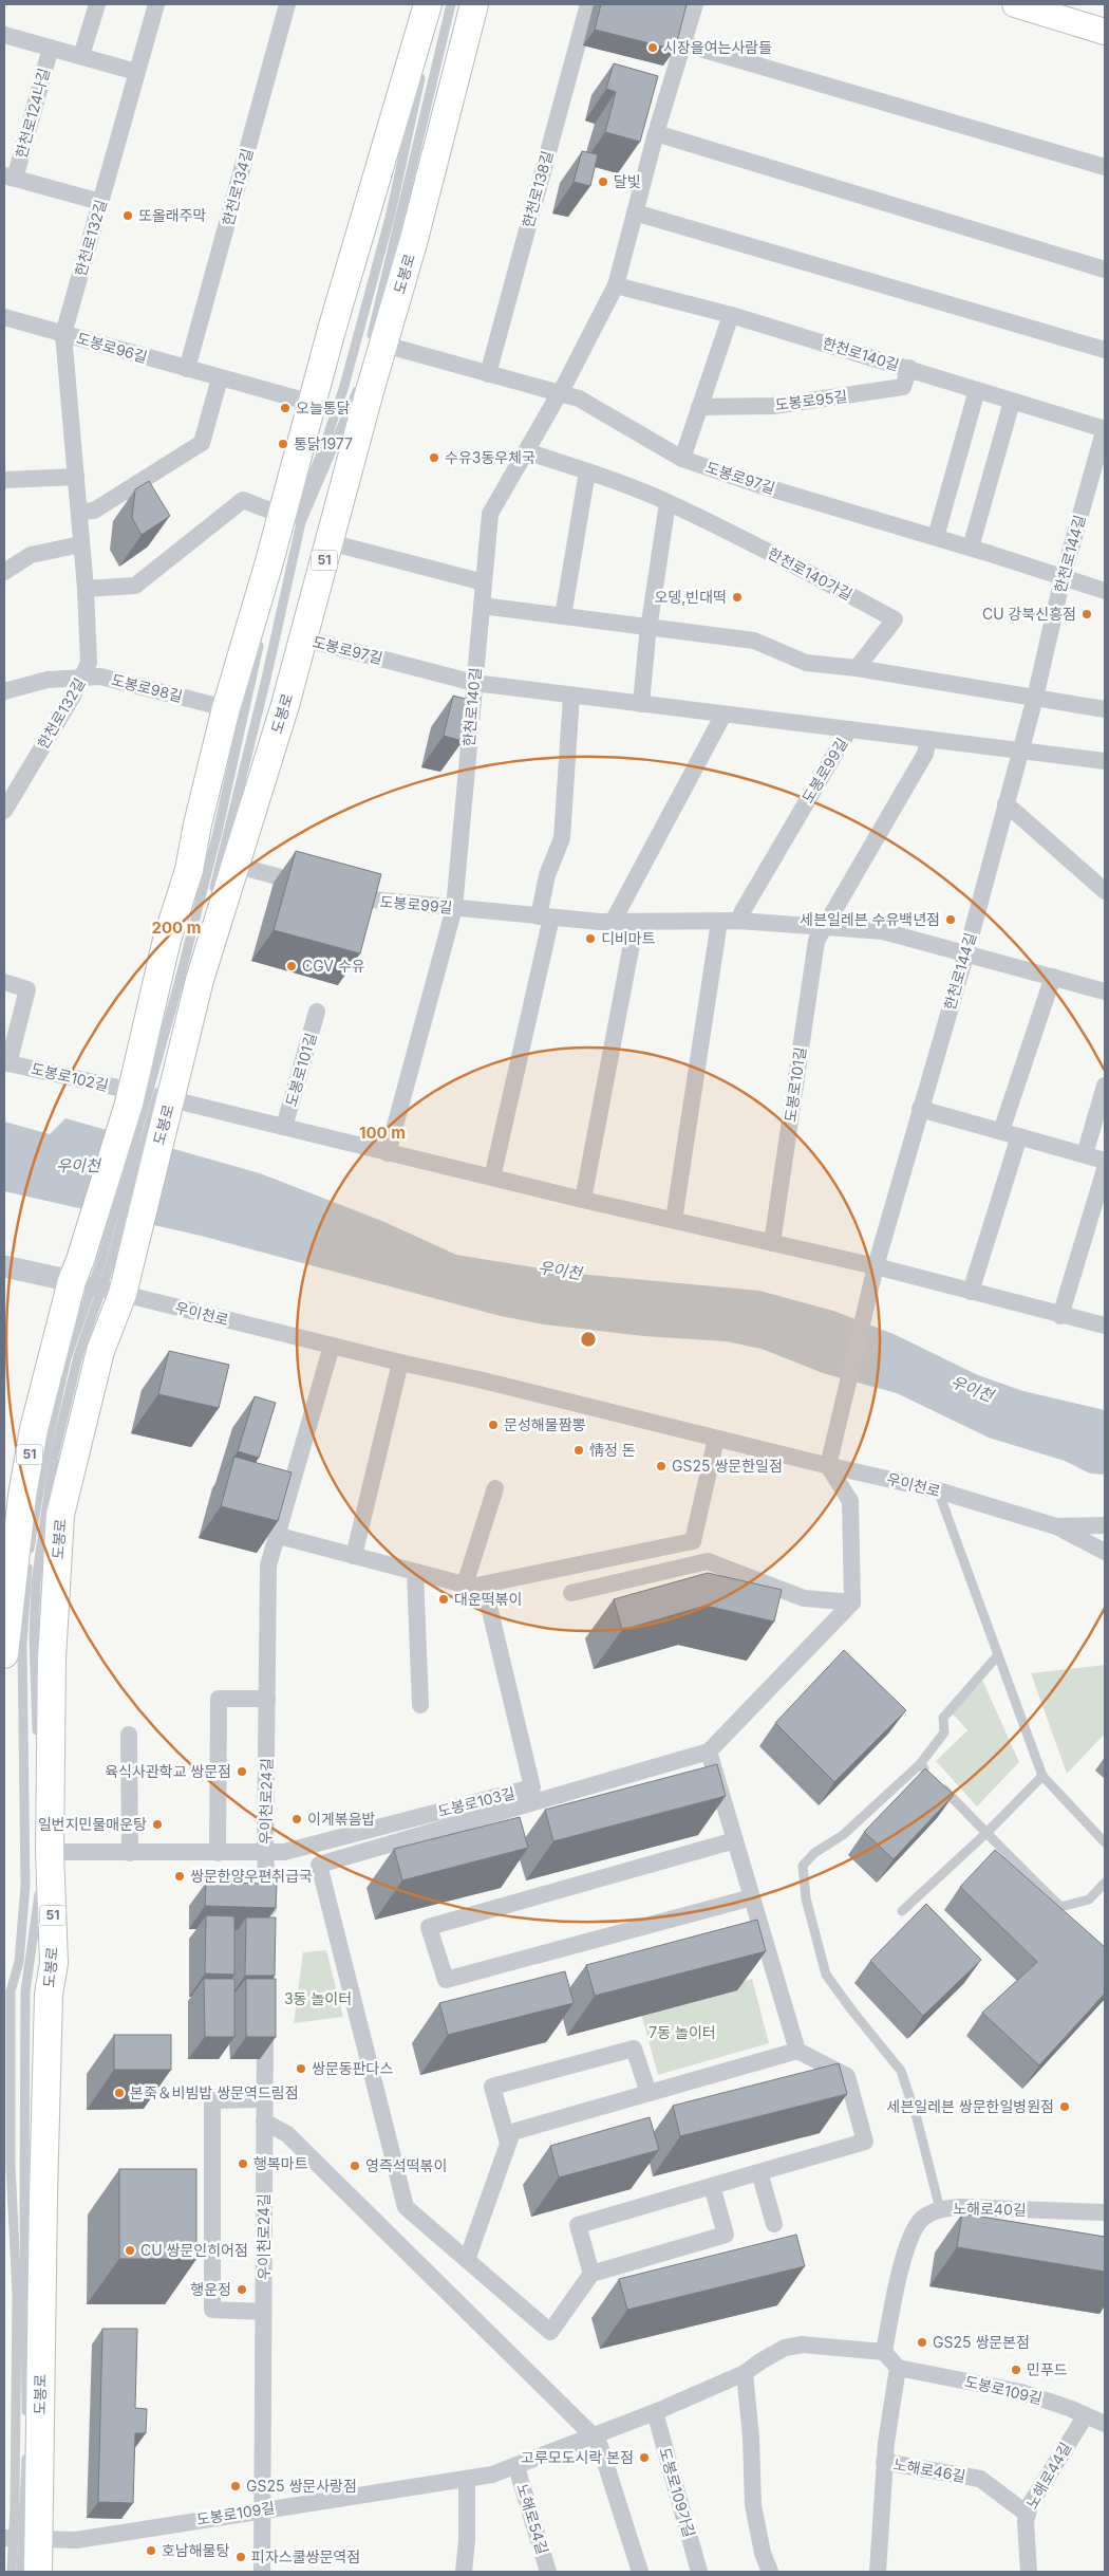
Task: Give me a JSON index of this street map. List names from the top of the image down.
{
  "streets": {
    "main road": ["도봉로", "51"],
    "street": [
      "한천로124나길",
      "한천로134길",
      "한천로138길",
      "한천로132길",
      "도봉로96길",
      "한천로140길",
      "도봉로95길",
      "도봉로97길",
      "한천로144길",
      "한천로140가길",
      "도봉로98길",
      "도봉로99길",
      "도봉로101길",
      "도봉로102길",
      "우이천로",
      "우이천로24길",
      "도봉로103길",
      "노해로40길",
      "도봉로109길",
      "노해로46길",
      "노해로44길",
      "도봉로109가길",
      "노해로54길"
    ]
  },
  "crossings": [
    ["한천로124나길", "한천로132길"],
    ["한천로134길", "도봉로96길"],
    ["한천로138길", "도봉로97길"],
    ["한천로132길", "도봉로96길"],
    ["한천로132길", "도봉로98길"],
    ["도봉로", "도봉로96길"],
    ["도봉로", "도봉로97길"],
    ["도봉로", "51"],
    ["도봉로", "도봉로98길"],
    ["도봉로", "도봉로101길"],
    ["도봉로", "도봉로102길"],
    ["도봉로", "우이천로"],
    ["도봉로", "도봉로103길"],
    ["도봉로", "도봉로109길"],
    ["한천로140길", "도봉로95길"],
    ["한천로140길", "도봉로97길"],
    ["한천로140길", "한천로144길"],
    ["한천로140길", "한천로140가길"],
    ["한천로140길", "도봉로99길"],
    ["한천로140길", "도봉로101길"],
    ["도봉로97길", "한천로144길"],
    ["도봉로97길", "도봉로99길"],
    ["한천로144길", "도봉로99길"],
    ["한천로144길", "도봉로101길"],
    ["한천로144길", "우이천로"],
    ["51", "도봉로101길"],
    ["51", "도봉로102길"],
    ["51", "우이천로"],
    ["도봉로99길", "도봉로101길"],
    ["도봉로101길", "도봉로102길"],
    ["우이천로", "우이천로24길"],
    ["우이천로24길", "도봉로103길"],
    ["우이천로24길", "도봉로109길"],
    ["노해로40길", "도봉로109길"],
    ["도봉로109길", "노해로46길"],
    ["도봉로109길", "노해로44길"],
    ["도봉로109길", "도봉로109가길"],
    ["도봉로109길", "노해로54길"],
    ["노해로46길", "노해로44길"]
  ],
  "water": ["우이천"],
  "parks": ["3동 놀이터", "7동 놀이터"],
  "places": [
    "시장을여는사람들",
    "달빛",
    "또올래주막",
    "오늘통닭",
    "통닭1977",
    "수유3동우체국",
    "오뎅,빈대떡",
    "CU 강북신흥점",
    "세븐일레븐 수유백년점",
    "디비마트",
    "CGV 수유",
    "문성해물짬뽕",
    "情정 돈",
    "GS25 쌍문한일점",
    "대운떡볶이",
    "육식사관학교 쌍문점",
    "이게볶음밥",
    "일번지민물매운탕",
    "쌍문한양우편취급국",
    "쌍문동판다스",
    "본죽＆비빔밥 쌍문역드림점",
    "세븐일레븐 쌍문한일병원점",
    "행복마트",
    "영즉석떡볶이",
    "CU 쌍문인히어점",
    "행운정",
    "GS25 쌍문본점",
    "민푸드",
    "고루모도시락 본점",
    "GS25 쌍문사랑점",
    "호남해물탕",
    "피자스쿨쌍문역점"
  ],
  "rings": ["200 m", "100 m"]
}
